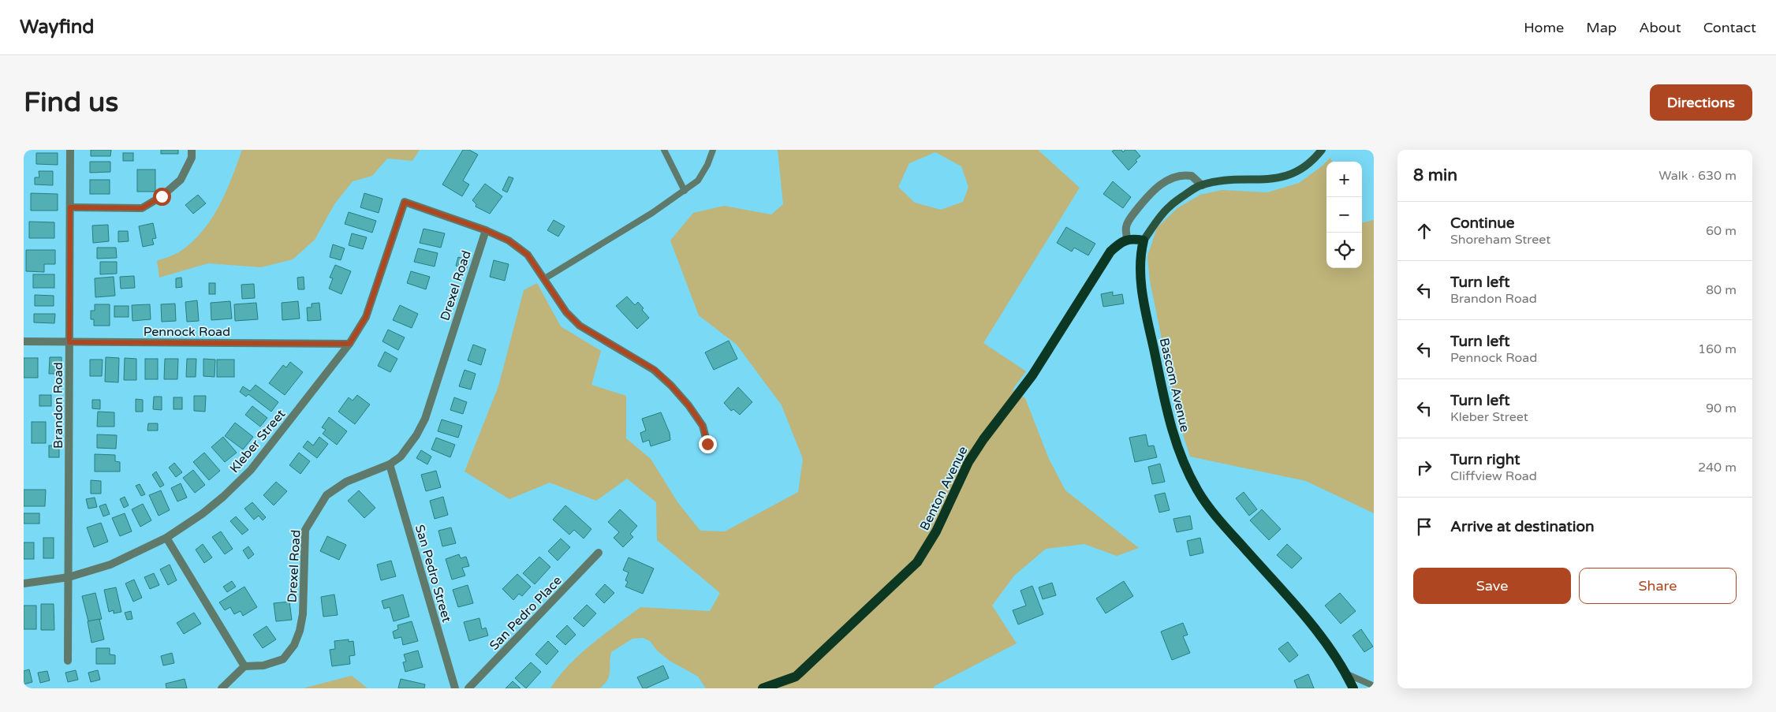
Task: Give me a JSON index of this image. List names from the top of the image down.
{
  "streets": {
    "main road": ["Bascom Avenue", "Benton Avenue"],
    "street": [
      "Drexel Road",
      "Pennock Road",
      "Brandon Road",
      "Kleber Street",
      "San Pedro Street",
      "San Pedro Place"
    ]
  },
  "crossings": [
    ["Drexel Road", "Kleber Street"],
    ["Drexel Road", "San Pedro Street"],
    ["Pennock Road", "Brandon Road"],
    ["Pennock Road", "Kleber Street"],
    ["Brandon Road", "Kleber Street"]
  ],
  "page": {
    "header": "Wayfind",
    "nav": [
      "Home",
      "Map",
      "About",
      "Contact"
    ],
    "buttons": [
      "Directions",
      ["Save", "Share"]
    ],
    "title": "Find us",
    "heading": ["8 min", "Walk · 630 m"],
    "map_buttons": ["+", "−"],
    "list": [
      ["Continue", "Shoreham Street", "60 m"],
      ["Turn left", "Brandon Road", "80 m"],
      ["Turn left", "Pennock Road", "160 m"],
      ["Turn left", "Kleber Street", "90 m"],
      ["Turn right", "Cliffview Road", "240 m"],
      "Arrive at destination"
    ]
  }
}
